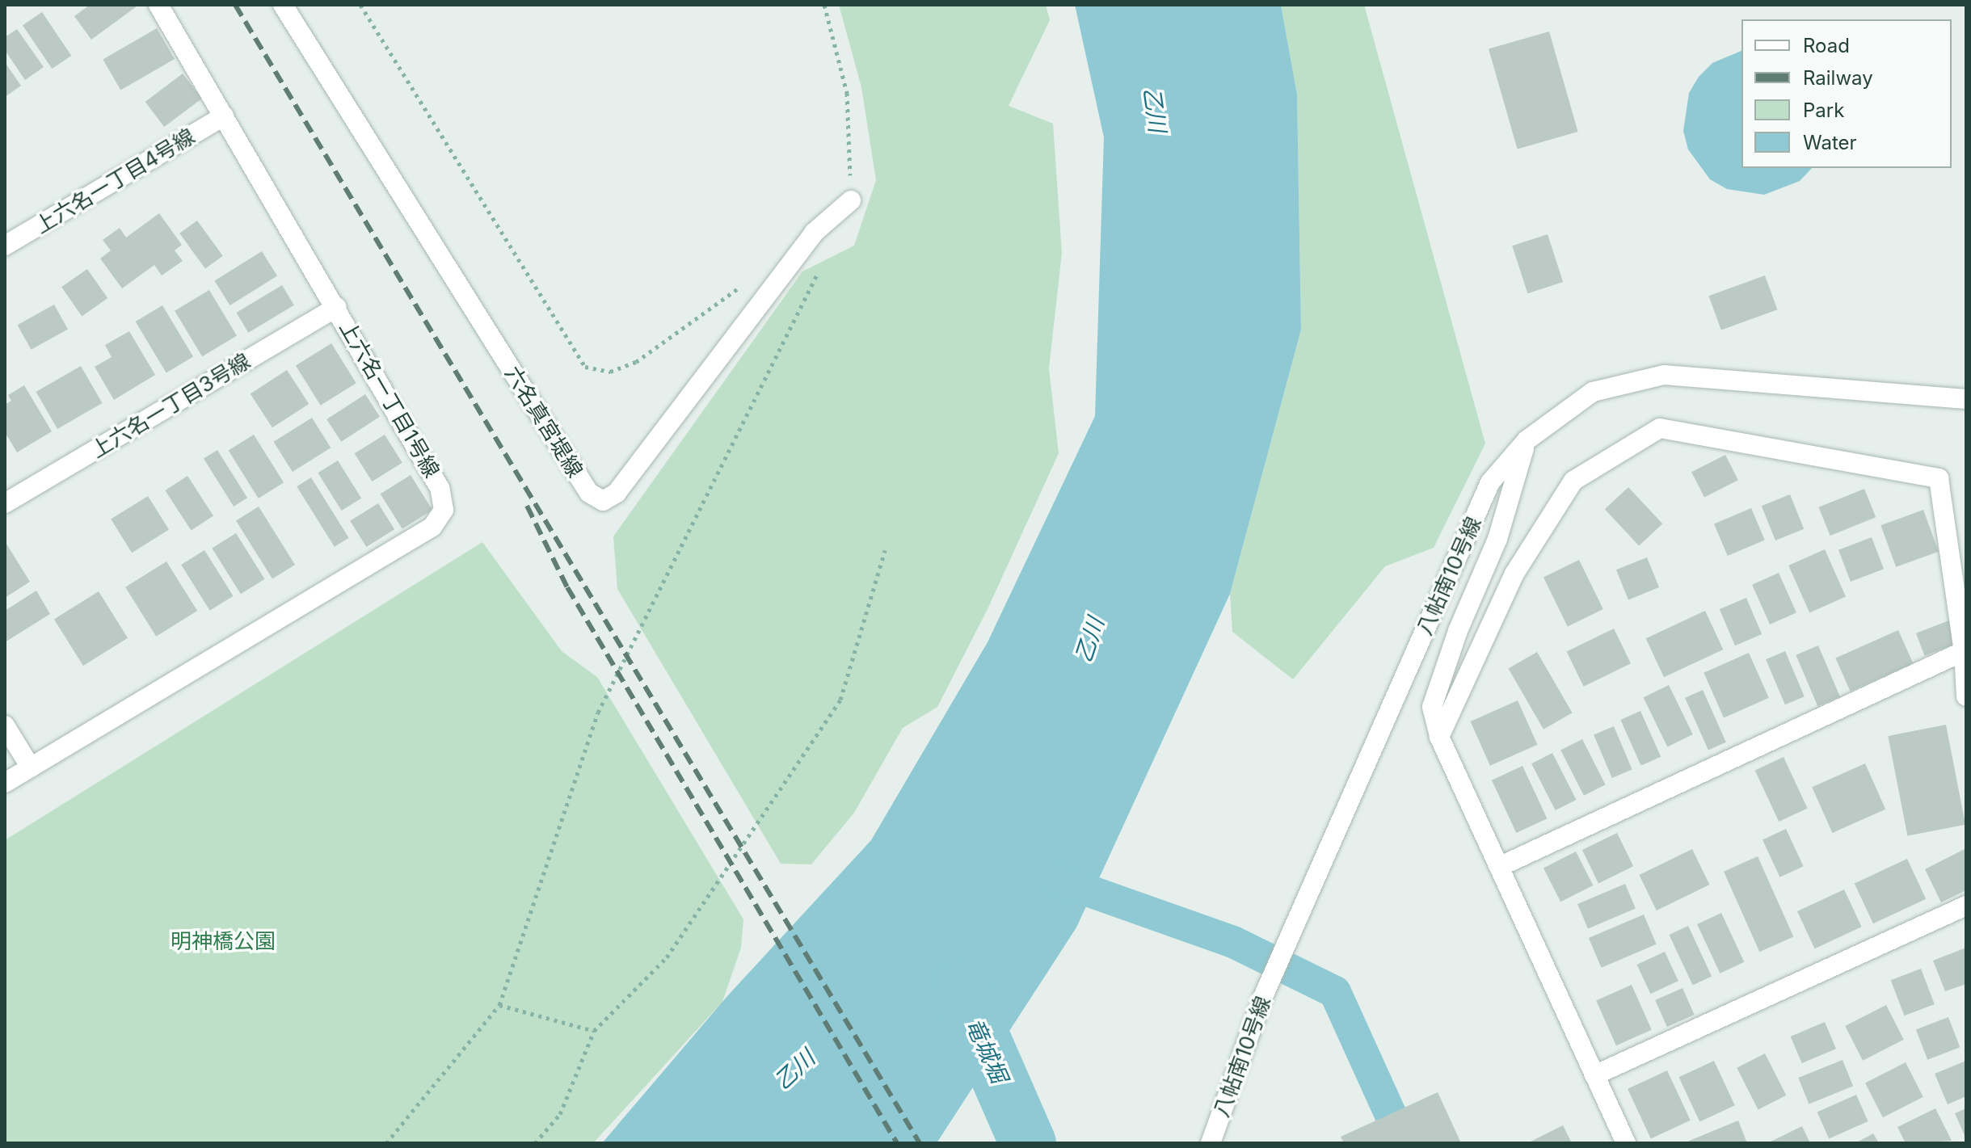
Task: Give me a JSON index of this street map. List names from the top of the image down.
{
  "streets": {
    "street": [
      "上六名一丁目4号線",
      "上六名一丁目1号線",
      "上六名一丁目3号線",
      "六名真宮堤線",
      "八帖南10号線"
    ]
  },
  "crossings": [
    ["上六名一丁目4号線", "上六名一丁目1号線"],
    ["上六名一丁目1号線", "上六名一丁目3号線"]
  ],
  "water": ["乙川", "竜城堀"],
  "parks": ["明神橋公園"],
  "legend": [
    "Road",
    "Railway",
    "Park",
    "Water"
  ]
}
